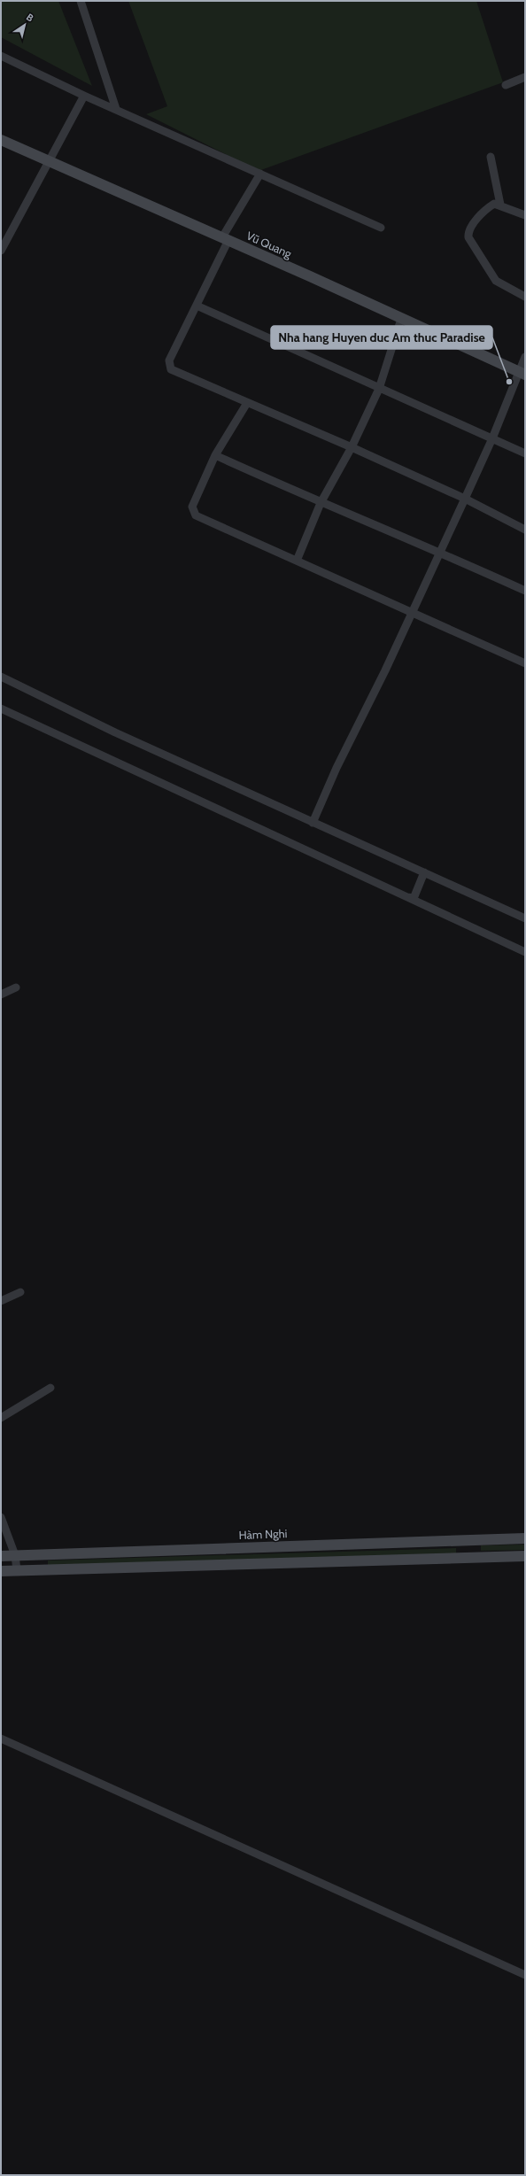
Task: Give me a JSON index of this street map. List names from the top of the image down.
{
  "streets": {
    "main road": ["Vũ Quang", "Hàm Nghi"]
  },
  "places": ["Nha hang Huyen duc Am thuc Paradise"],
  "north": "top right"
}
